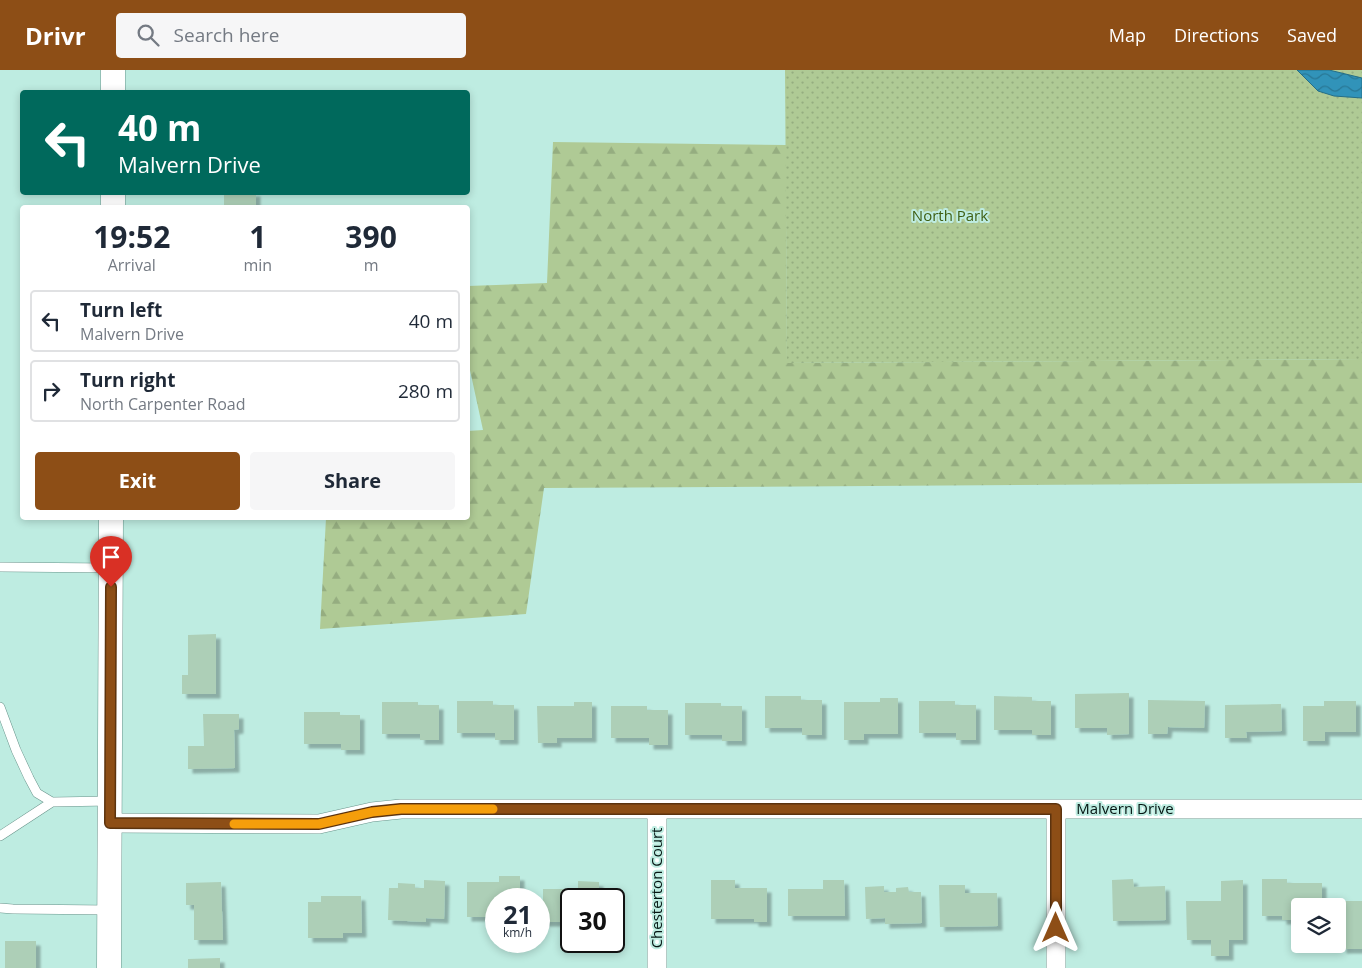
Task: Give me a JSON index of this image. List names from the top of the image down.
{
  "streets": {
    "street": ["Malvern Drive", "Chesterton Court"]
  },
  "crossings": [
    ["Malvern Drive", "Chesterton Court"]
  ],
  "parks": ["North Park"],
  "page": {
    "header": "Drivr",
    "search": "Search here",
    "nav": ["Map", "Directions", "Saved"],
    "turn": ["40 m", "Malvern Drive"],
    "eta": [
      "19:52",
      "Arrival",
      "1",
      "min",
      "390",
      "m"
    ],
    "list": [
      {
        "name": "Turn left",
        "note": "Malvern Drive",
        "value": "40 m"
      },
      {
        "name": "Turn right",
        "note": "North Carpenter Road",
        "value": "280 m"
      }
    ],
    "buttons": ["Exit", "Share"],
    "speed": "21 km/h",
    "limit": "30"
  }
}
